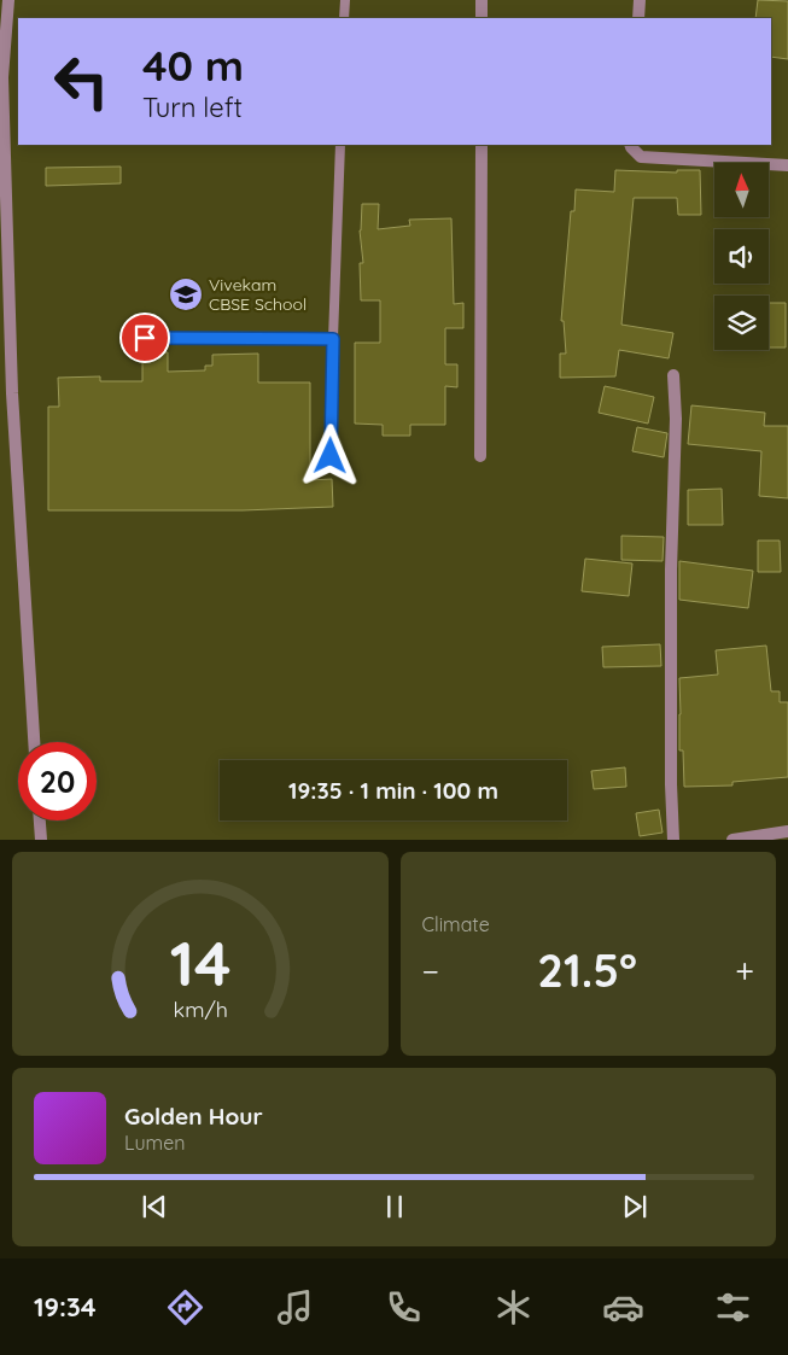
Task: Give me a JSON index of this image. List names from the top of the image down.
{
  "places": {
    "school or university": ["Vivekam CBSE School"]
  },
  "north": "top",
  "page": {
    "turn": ["40 m", "Turn left"],
    "limit": "20",
    "trip": "19:35 · 1 min · 100 m",
    "tile": "Climate",
    "heat": ["−", "21.5°", "+"],
    "song": ["Golden Hour", "Lumen"],
    "tabs": "19:34",
    "gauge": ["14", "km/h"]
  }
}
